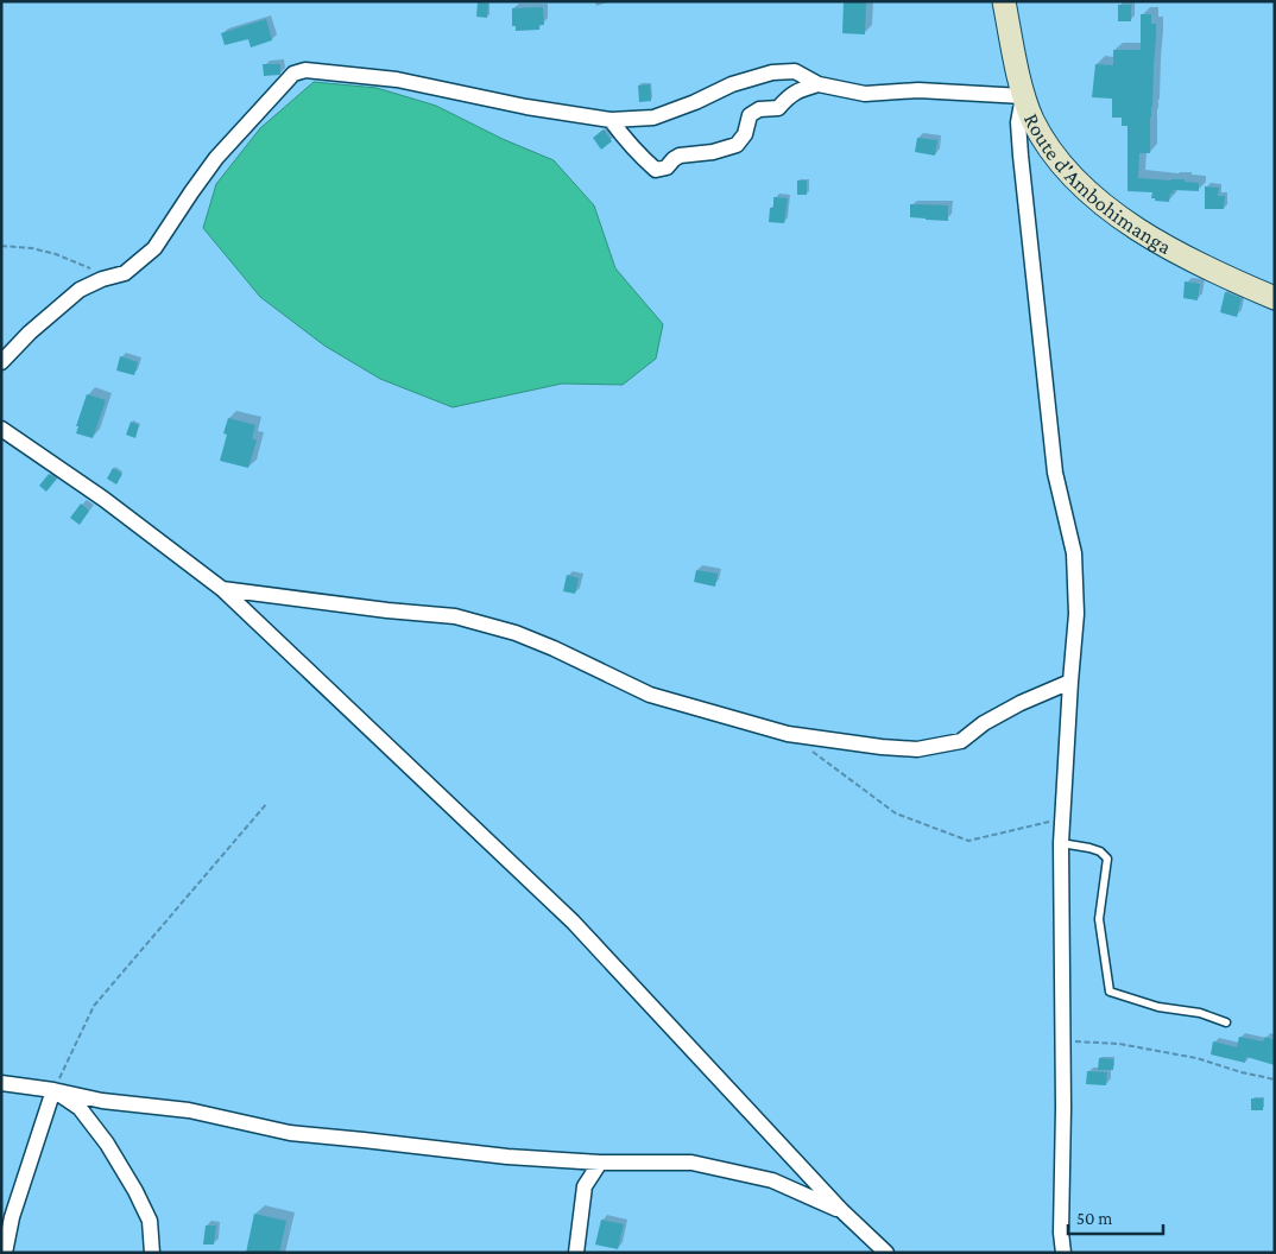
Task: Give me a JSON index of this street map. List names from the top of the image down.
{
  "streets": {
    "street": ["Route d'Ambohimanga"]
  },
  "scale_bar": "50 m"
}
